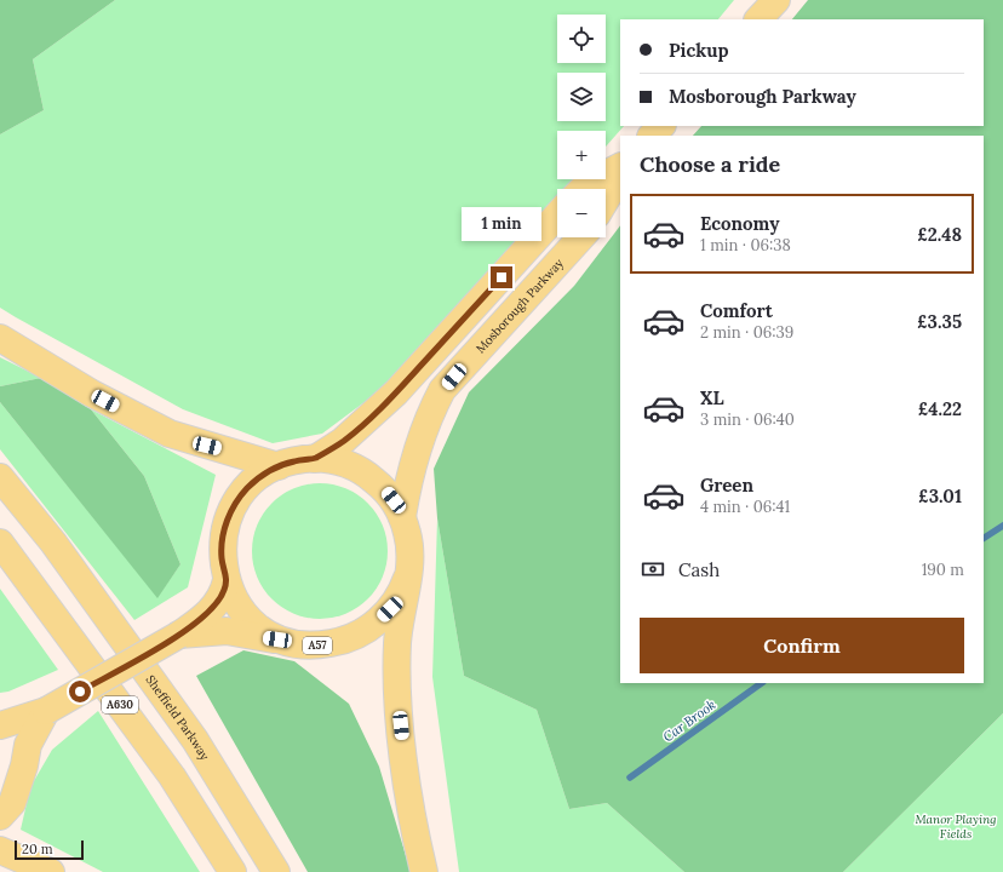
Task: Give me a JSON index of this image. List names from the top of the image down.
{
  "streets": {
    "highway": [
      "Mosborough Parkway",
      "A57",
      "A630",
      "Sheffield Parkway"
    ]
  },
  "crossings": [
    ["Mosborough Parkway", "A57"]
  ],
  "water": ["Car Brook"],
  "parks": ["Manor Playing Fields"],
  "scale_bar": "20 m",
  "page": {
    "map_buttons": ["+", "−"],
    "banner": ["Pickup", "Mosborough Parkway"],
    "heading": "Choose a ride",
    "list": [
      {
        "name": "Economy",
        "note": "1 min · 06:38",
        "value": "£2.48"
      },
      {
        "name": "Comfort",
        "note": "2 min · 06:39",
        "value": "£3.35"
      },
      {
        "name": "XL",
        "note": "3 min · 06:40",
        "value": "£4.22"
      },
      {
        "name": "Green",
        "note": "4 min · 06:41",
        "value": "£3.01"
      }
    ],
    "bubble": "1 min",
    "pay": ["Cash", "190 m"],
    "buttons": "Confirm",
    "scale": "20 m"
  }
}
